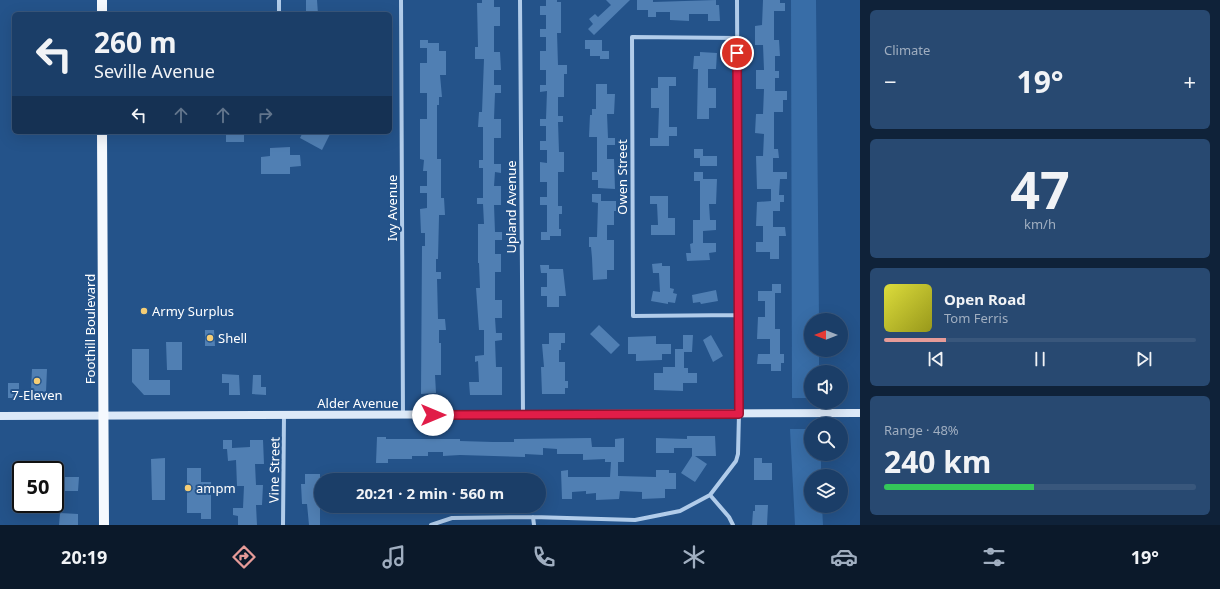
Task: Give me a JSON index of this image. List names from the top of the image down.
{
  "streets": {
    "main road": ["Foothill Boulevard", "Alder Avenue"],
    "street": [
      "Owen Street",
      "Upland Avenue",
      "Ivy Avenue",
      "Vine Street"
    ]
  },
  "crossings": [
    ["Upland Avenue", "Alder Avenue"],
    ["Ivy Avenue", "Alder Avenue"],
    ["Foothill Boulevard", "Alder Avenue"],
    ["Alder Avenue", "Vine Street"]
  ],
  "places": [
    "Army Surplus",
    "Shell",
    "7-Eleven",
    "ampm"
  ],
  "north": "left",
  "page": {
    "tile": [
      "Climate",
      ["47", "km/h"],
      ["Range · 48%", "240 km"]
    ],
    "turn": ["260 m", "Seville Avenue"],
    "heat": ["−", "19°", "+"],
    "song": ["Open Road", "Tom Ferris"],
    "limit": "50",
    "trip": "20:21 · 2 min · 560 m",
    "tabs": ["20:19", "19°"]
  }
}
